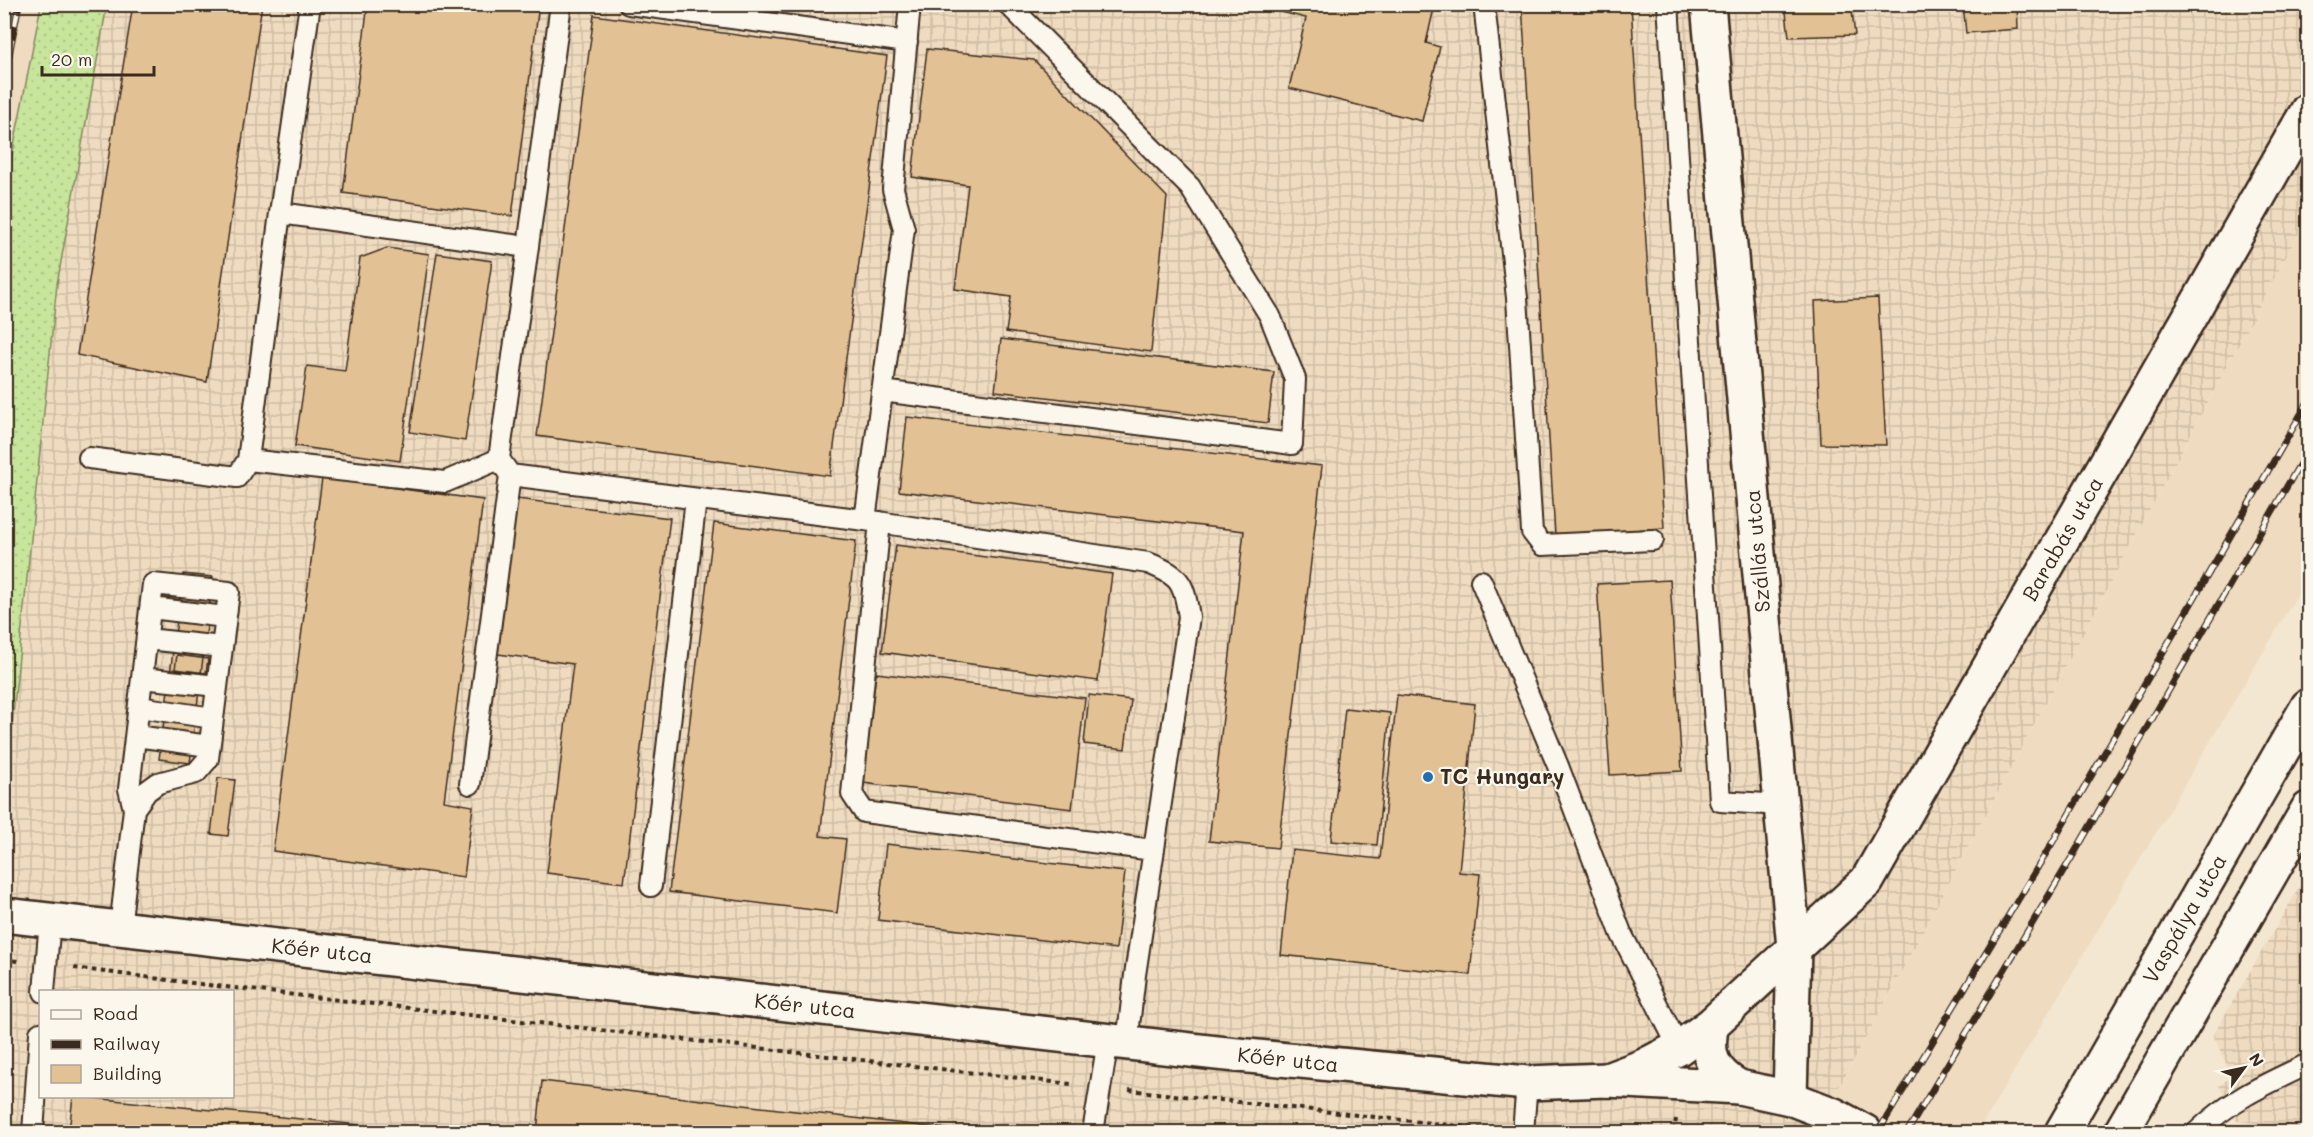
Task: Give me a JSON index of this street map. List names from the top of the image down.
{
  "streets": {
    "street": [
      "Barabás utca",
      "Szállás utca",
      "Vaspálya utca",
      "Kőér utca"
    ]
  },
  "crossings": [
    ["Barabás utca", "Szállás utca"],
    ["Barabás utca", "Kőér utca"],
    ["Szállás utca", "Kőér utca"]
  ],
  "places": ["TC Hungary"],
  "legend": ["Road", "Railway", "Building"],
  "scale_bar": "20 m",
  "north": "top right"
}
